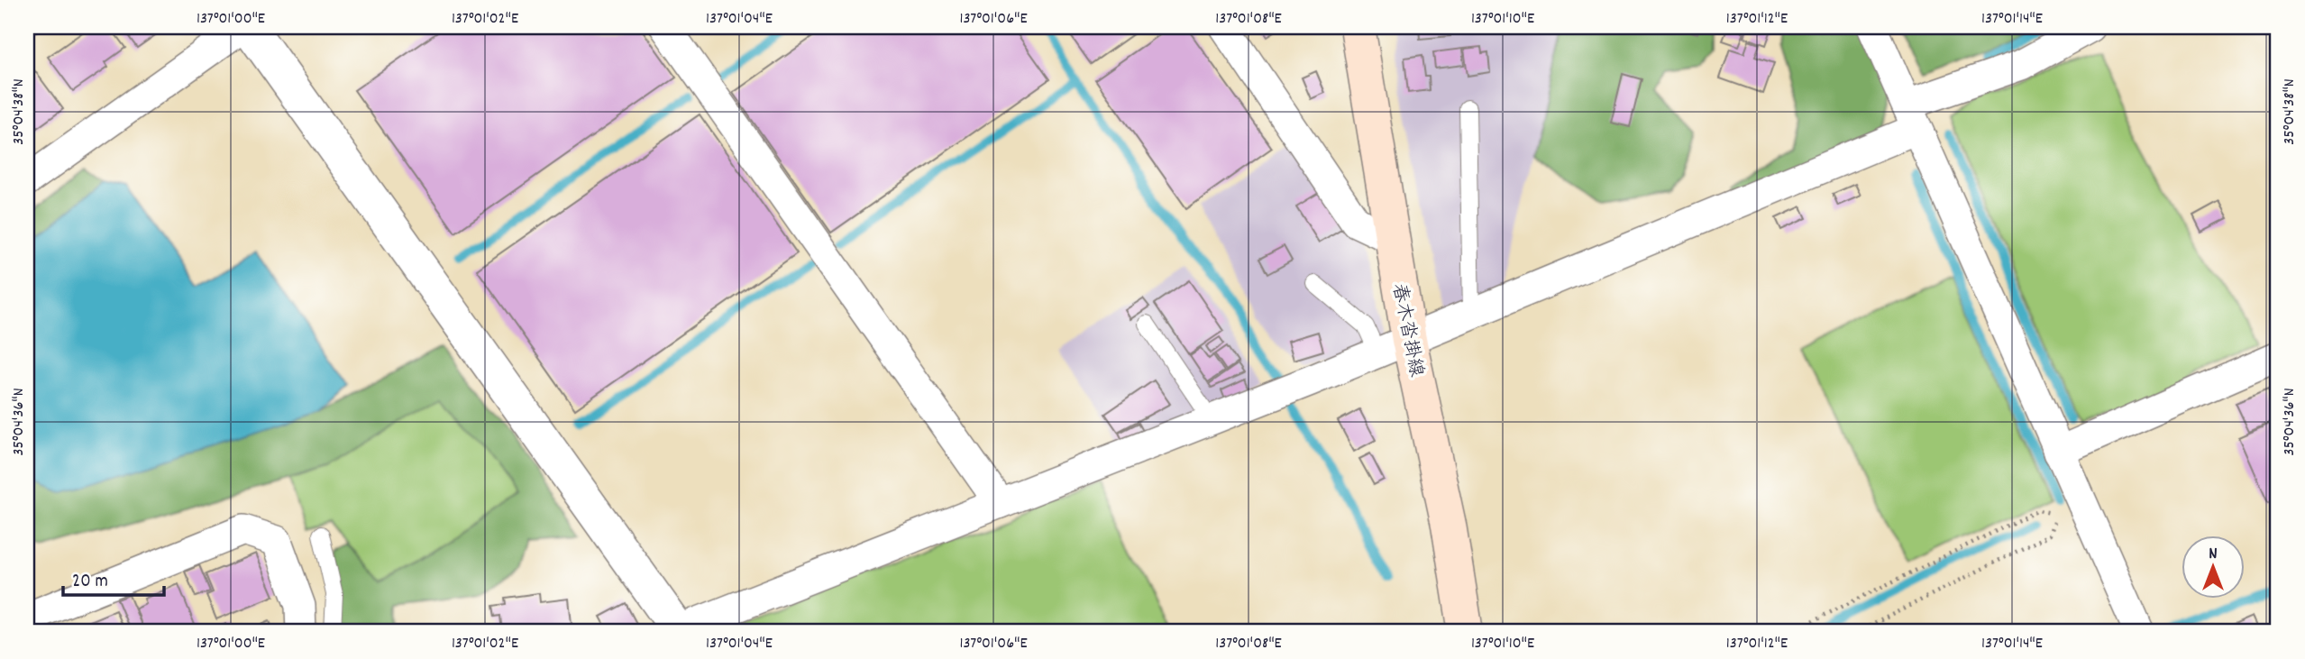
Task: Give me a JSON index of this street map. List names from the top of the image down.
{
  "streets": {
    "main road": ["春木沓掛線"]
  },
  "scale_bar": "20 m",
  "north": "top",
  "coordinates": [
    "137°01'00\"E",
    "137°01'02\"E",
    "137°01'04\"E",
    "137°01'06\"E",
    "137°01'08\"E",
    "137°01'10\"E",
    "137°01'12\"E",
    "137°01'14\"E",
    "35°04'38\"N",
    "35°04'36\"N"
  ]
}
